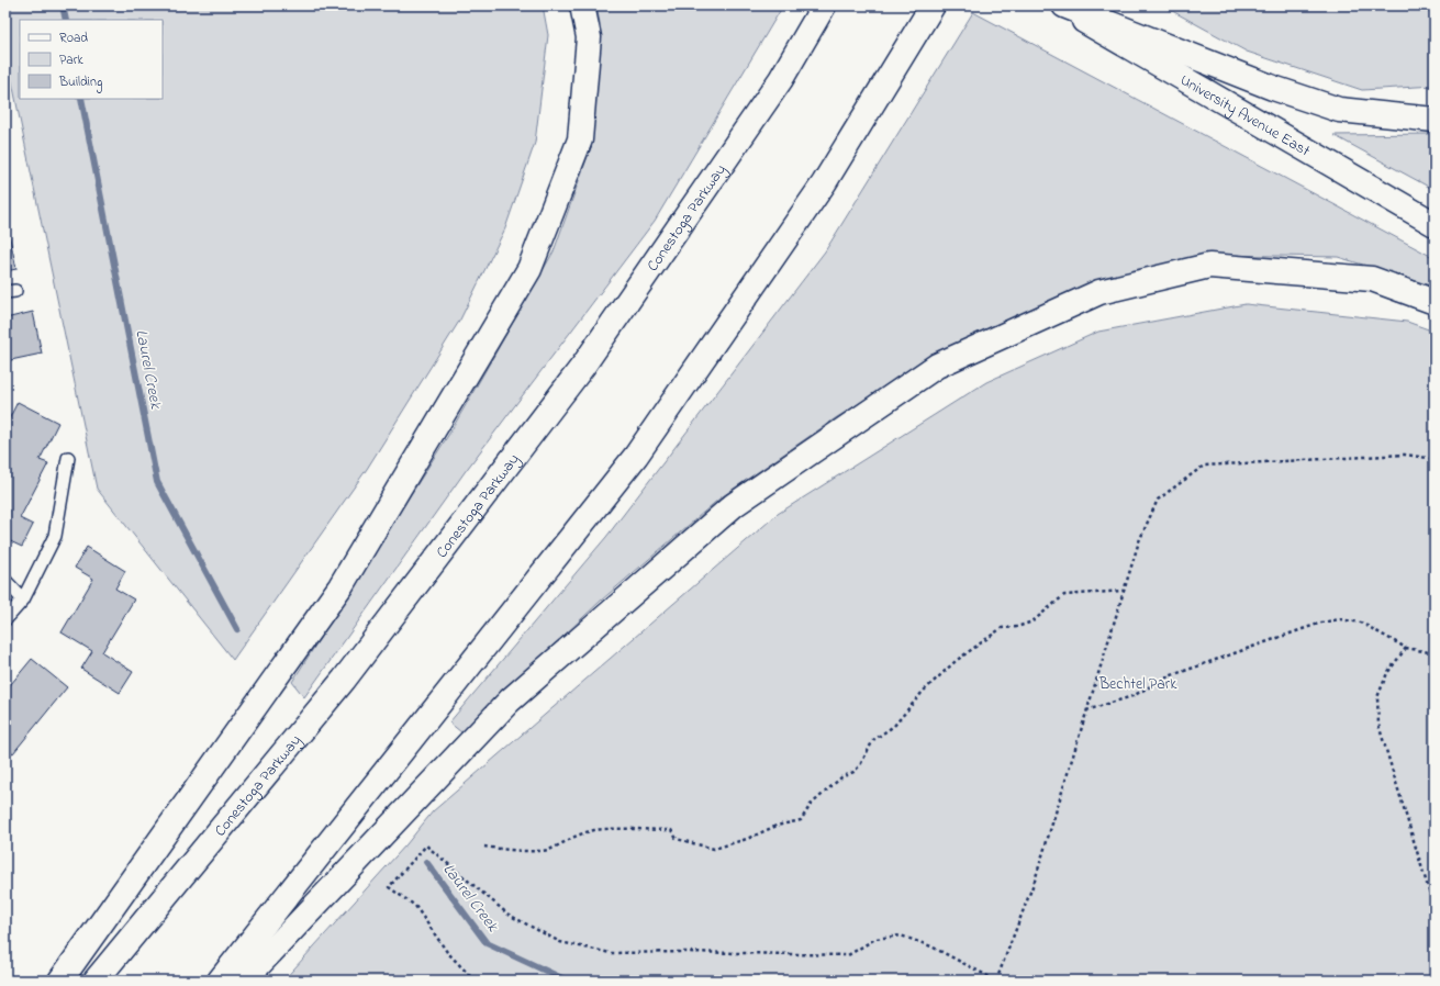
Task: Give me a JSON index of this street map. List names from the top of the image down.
{
  "streets": {
    "main road": ["University Avenue East", "Conestoga Parkway"]
  },
  "water": ["Laurel Creek"],
  "parks": ["Bechtel Park"],
  "legend": ["Road", "Park", "Building"]
}
